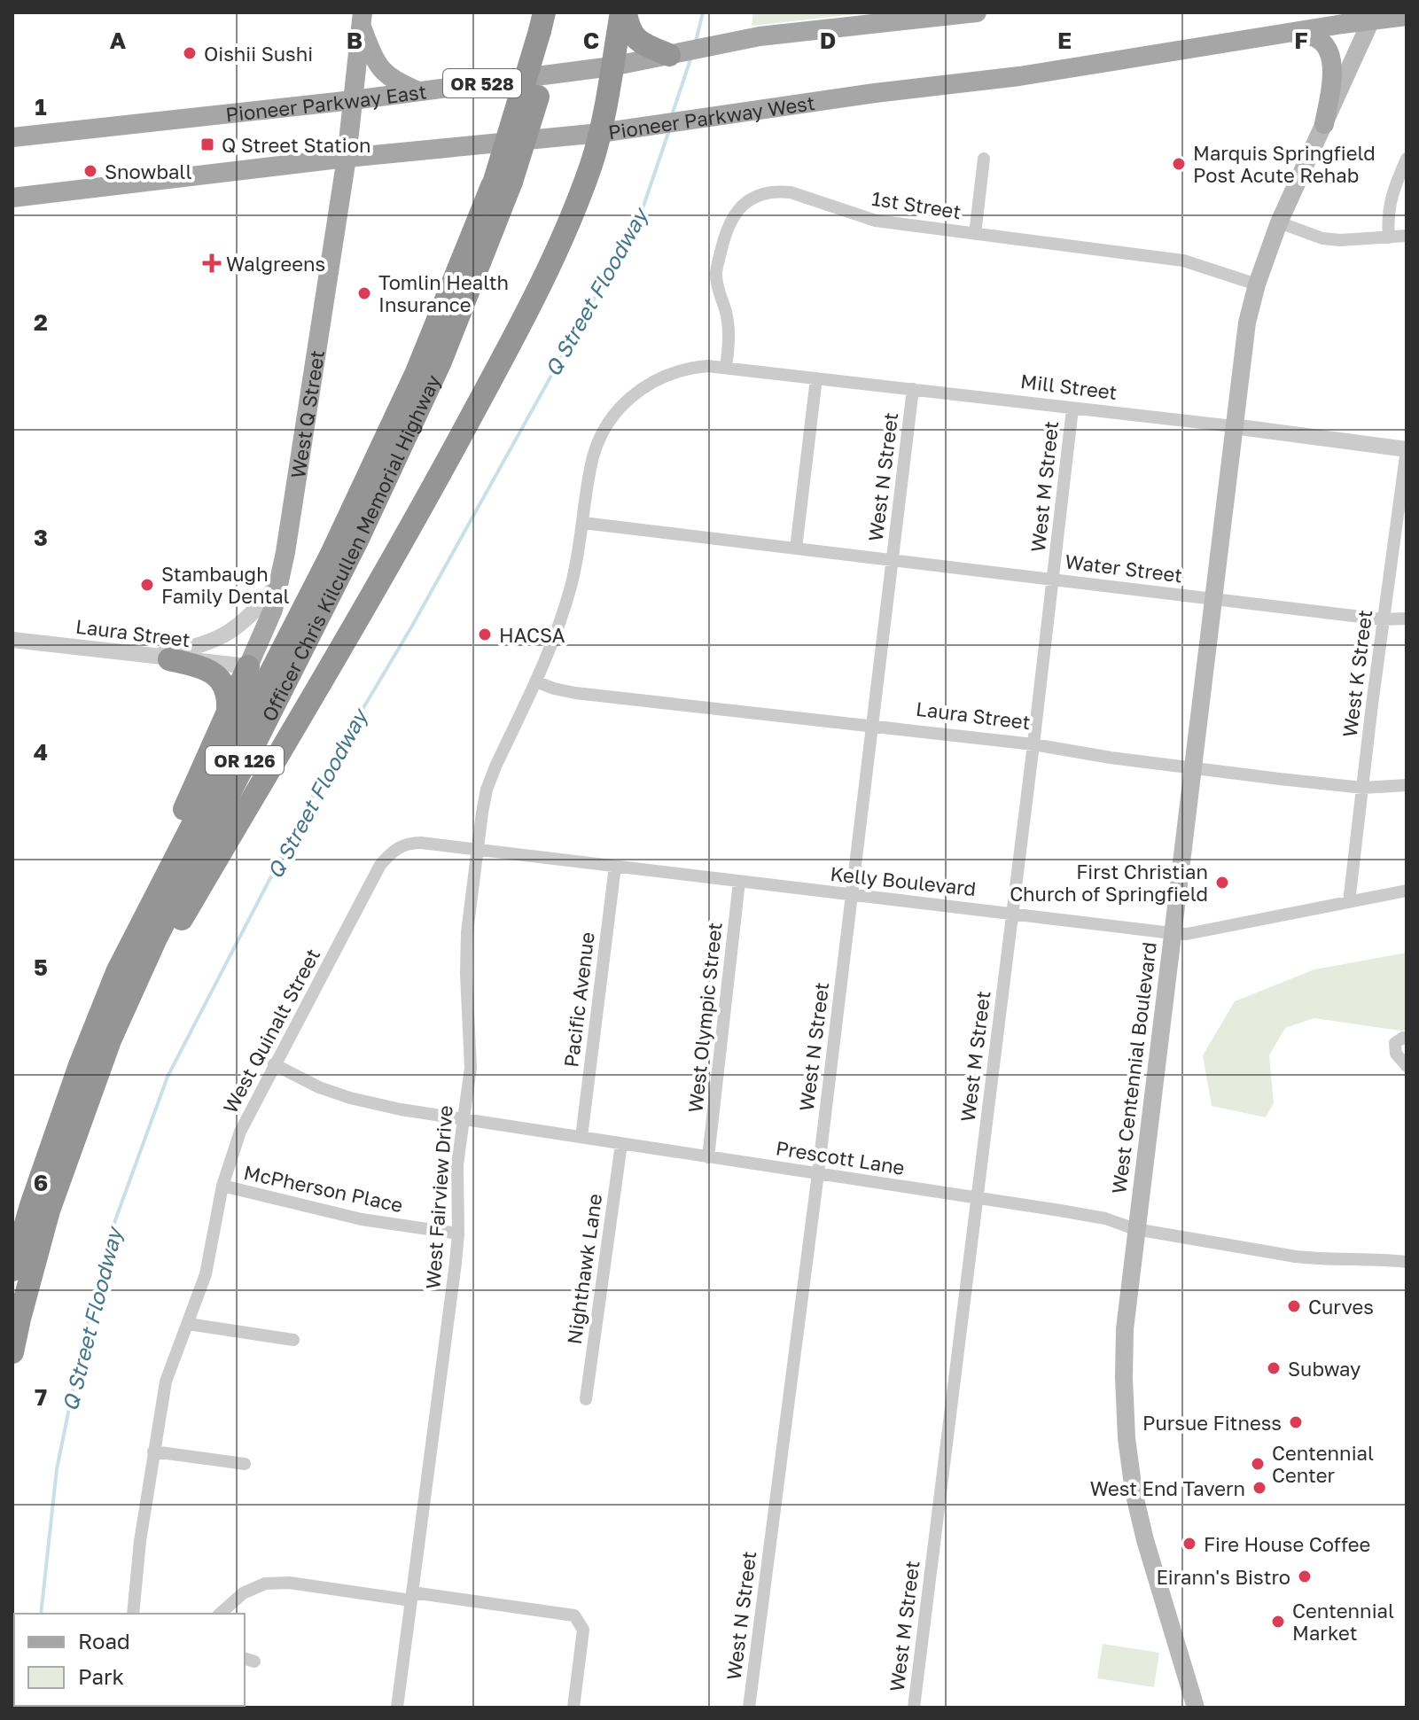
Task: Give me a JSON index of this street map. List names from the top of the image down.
{
  "streets": {
    "highway": ["Officer Chris Kilcullen Memorial Highway", "OR 126"],
    "main road": [
      "OR 528",
      "Pioneer Parkway East",
      "Pioneer Parkway West",
      "West Q Street",
      "West Centennial Boulevard"
    ],
    "street": [
      "1st Street",
      "Mill Street",
      "West N Street",
      "West M Street",
      "Water Street",
      "Laura Street",
      "West K Street",
      "Kelly Boulevard",
      "Pacific Avenue",
      "West Olympic Street",
      "West Quinalt Street",
      "Prescott Lane",
      "McPherson Place",
      "West Fairview Drive",
      "Nighthawk Lane"
    ]
  },
  "crossings": [
    ["Pioneer Parkway East", "West Q Street"],
    ["Pioneer Parkway West", "West Q Street"],
    ["Pioneer Parkway West", "West Centennial Boulevard"],
    ["1st Street", "Mill Street"],
    ["1st Street", "West Centennial Boulevard"],
    ["1st Street", "West Fairview Drive"],
    ["Mill Street", "West N Street"],
    ["Mill Street", "West M Street"],
    ["Mill Street", "West K Street"],
    ["Mill Street", "West Centennial Boulevard"],
    ["Mill Street", "West Fairview Drive"],
    ["West Q Street", "Laura Street"],
    ["West N Street", "Water Street"],
    ["West N Street", "Laura Street"],
    ["West N Street", "Kelly Boulevard"],
    ["West N Street", "Prescott Lane"],
    ["West M Street", "Water Street"],
    ["West M Street", "Laura Street"],
    ["West M Street", "Kelly Boulevard"],
    ["West M Street", "Prescott Lane"],
    ["Water Street", "West K Street"],
    ["Water Street", "West Centennial Boulevard"],
    ["Water Street", "West Fairview Drive"],
    ["Laura Street", "West K Street"],
    ["Laura Street", "West Centennial Boulevard"],
    ["Laura Street", "West Fairview Drive"],
    ["West K Street", "Kelly Boulevard"],
    ["Kelly Boulevard", "Pacific Avenue"],
    ["Kelly Boulevard", "West Olympic Street"],
    ["Kelly Boulevard", "West Quinalt Street"],
    ["Kelly Boulevard", "West Centennial Boulevard"],
    ["Kelly Boulevard", "West Fairview Drive"],
    ["Pacific Avenue", "Prescott Lane"],
    ["West Olympic Street", "Prescott Lane"],
    ["West Quinalt Street", "Prescott Lane"],
    ["West Quinalt Street", "McPherson Place"],
    ["West Quinalt Street", "West Fairview Drive"],
    ["West Centennial Boulevard", "Prescott Lane"],
    ["Prescott Lane", "West Fairview Drive"],
    ["Prescott Lane", "Nighthawk Lane"],
    ["McPherson Place", "West Fairview Drive"]
  ],
  "water": ["Q Street Floodway"],
  "places": {
    "other": [
      "Oishii Sushi",
      "Marquis Springfield Post Acute Rehab",
      "Snowball",
      "Tomlin Health Insurance",
      "Stambaugh Family Dental",
      "HACSA",
      "First Christian Church of Springfield",
      "Curves",
      "Subway",
      "Pursue Fitness",
      "Centennial Center",
      "West End Tavern",
      "Fire House Coffee",
      "Eirann's Bistro",
      "Centennial Market"
    ],
    "transit": ["Q Street Station"],
    "health": ["Walgreens"]
  },
  "legend": ["Road", "Park"],
  "grid": {
    "columns": [
      "A",
      "B",
      "C",
      "D",
      "E",
      "F"
    ],
    "rows": [
      "1",
      "2",
      "3",
      "4",
      "5",
      "6",
      "7"
    ]
  }
}
